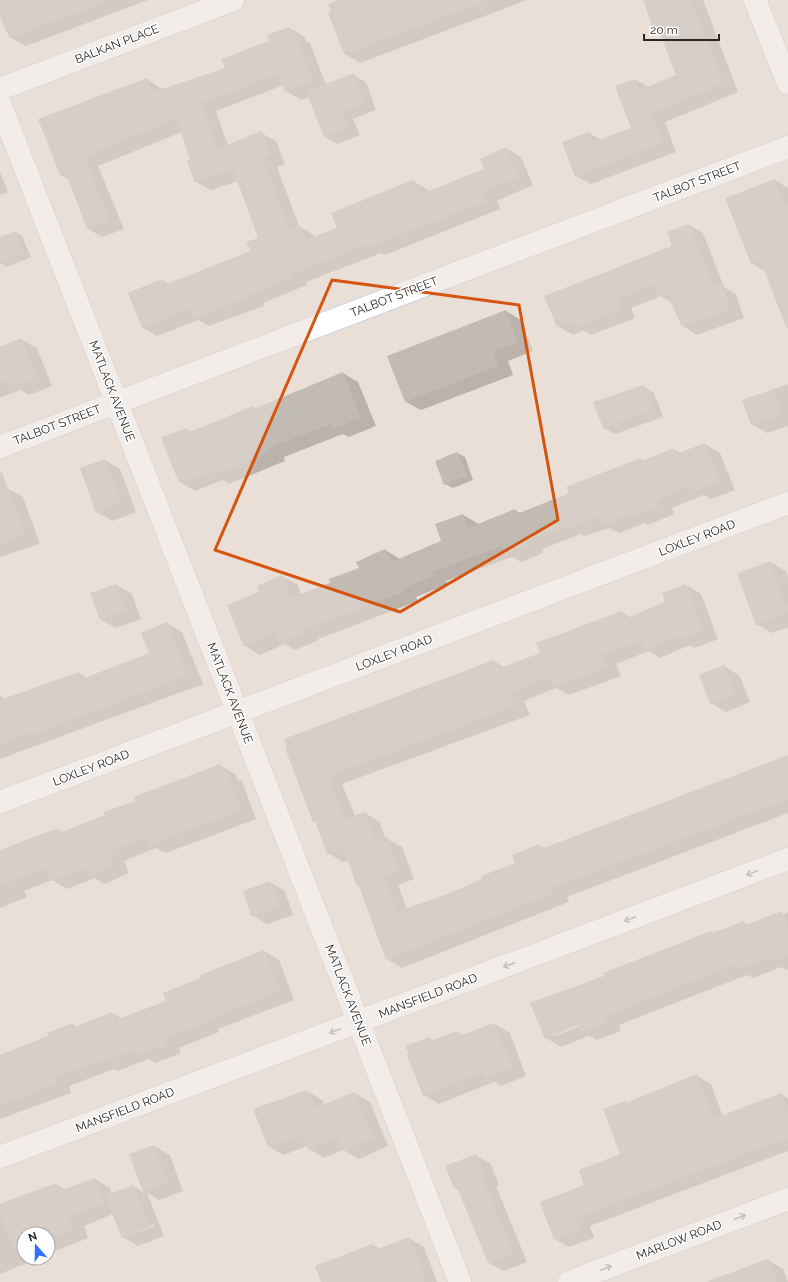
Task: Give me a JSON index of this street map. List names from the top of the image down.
{
  "streets": {
    "street": [
      "BALKAN PLACE",
      "TALBOT STREET",
      "MATLACK AVENUE",
      "LOXLEY ROAD",
      "MANSFIELD ROAD",
      "MARLOW ROAD"
    ]
  },
  "crossings": [
    ["TALBOT STREET", "MATLACK AVENUE"],
    ["MATLACK AVENUE", "LOXLEY ROAD"],
    ["MATLACK AVENUE", "MANSFIELD ROAD"]
  ],
  "one_way": ["MANSFIELD ROAD", "MARLOW ROAD"],
  "scale_bar": "20 m",
  "north": "top"
}
